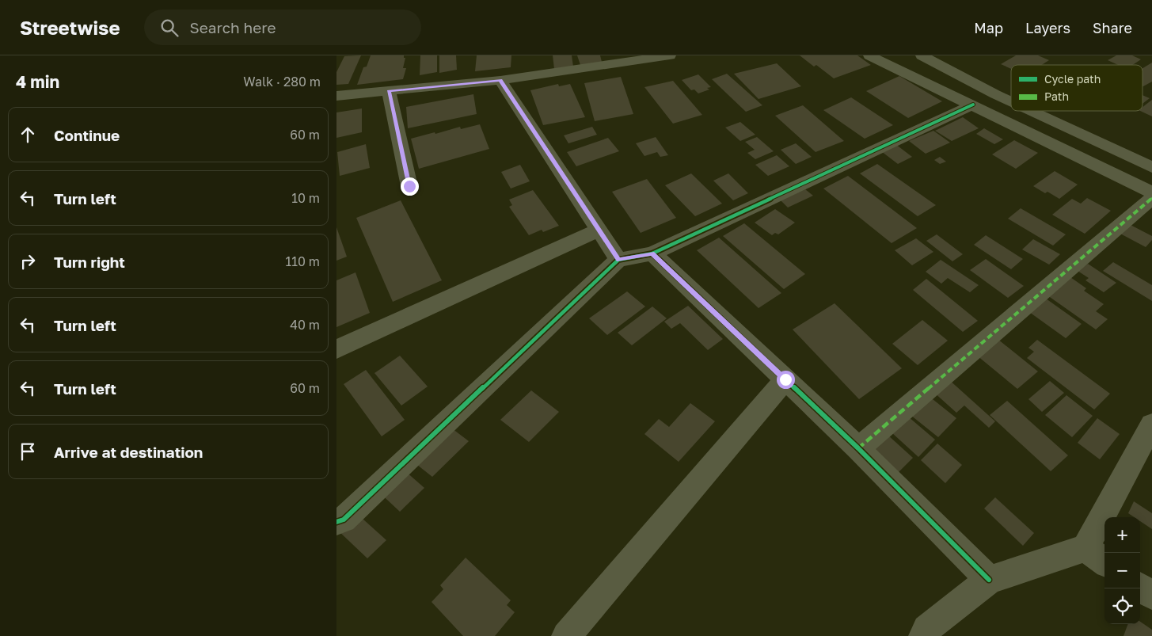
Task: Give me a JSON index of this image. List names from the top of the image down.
{
  "legend": ["Cycle path", "Path"],
  "page": {
    "header": "Streetwise",
    "search": "Search here",
    "nav": ["Map", "Layers", "Share"],
    "heading": ["4 min", "Walk · 280 m"],
    "list": [
      ["Continue", "60 m"],
      ["Turn left", "10 m"],
      ["Turn right", "110 m"],
      ["Turn left", "40 m"],
      ["Turn left", "60 m"],
      "Arrive at destination"
    ],
    "map_buttons": ["+", "−"]
  }
}
